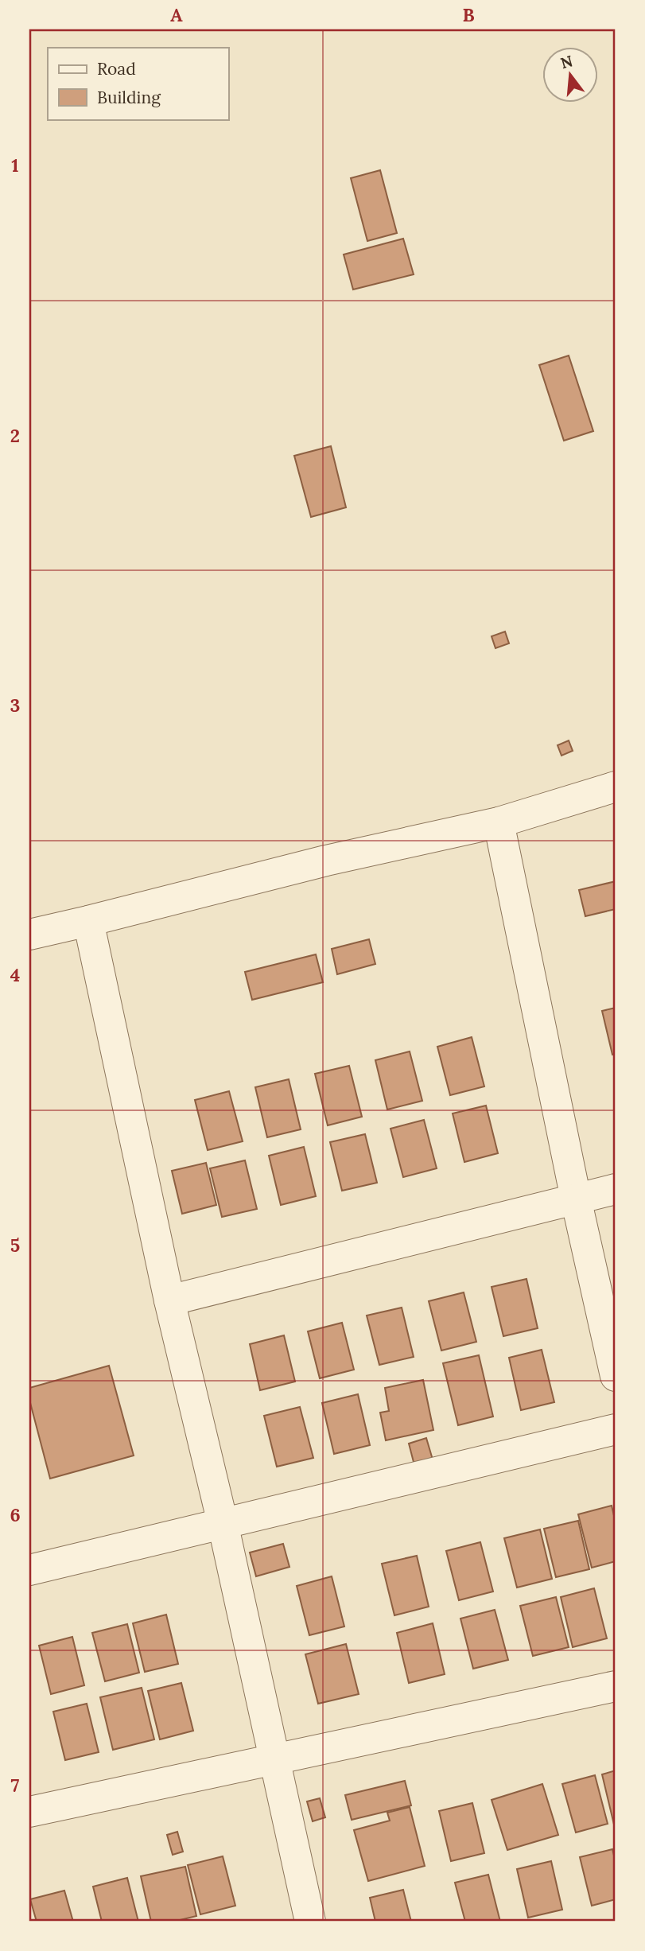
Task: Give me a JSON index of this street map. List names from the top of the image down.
{
  "legend": ["Road", "Building"],
  "north": "top",
  "grid": {
    "columns": ["A", "B"],
    "rows": [
      "1",
      "2",
      "3",
      "4",
      "5",
      "6",
      "7"
    ]
  }
}
